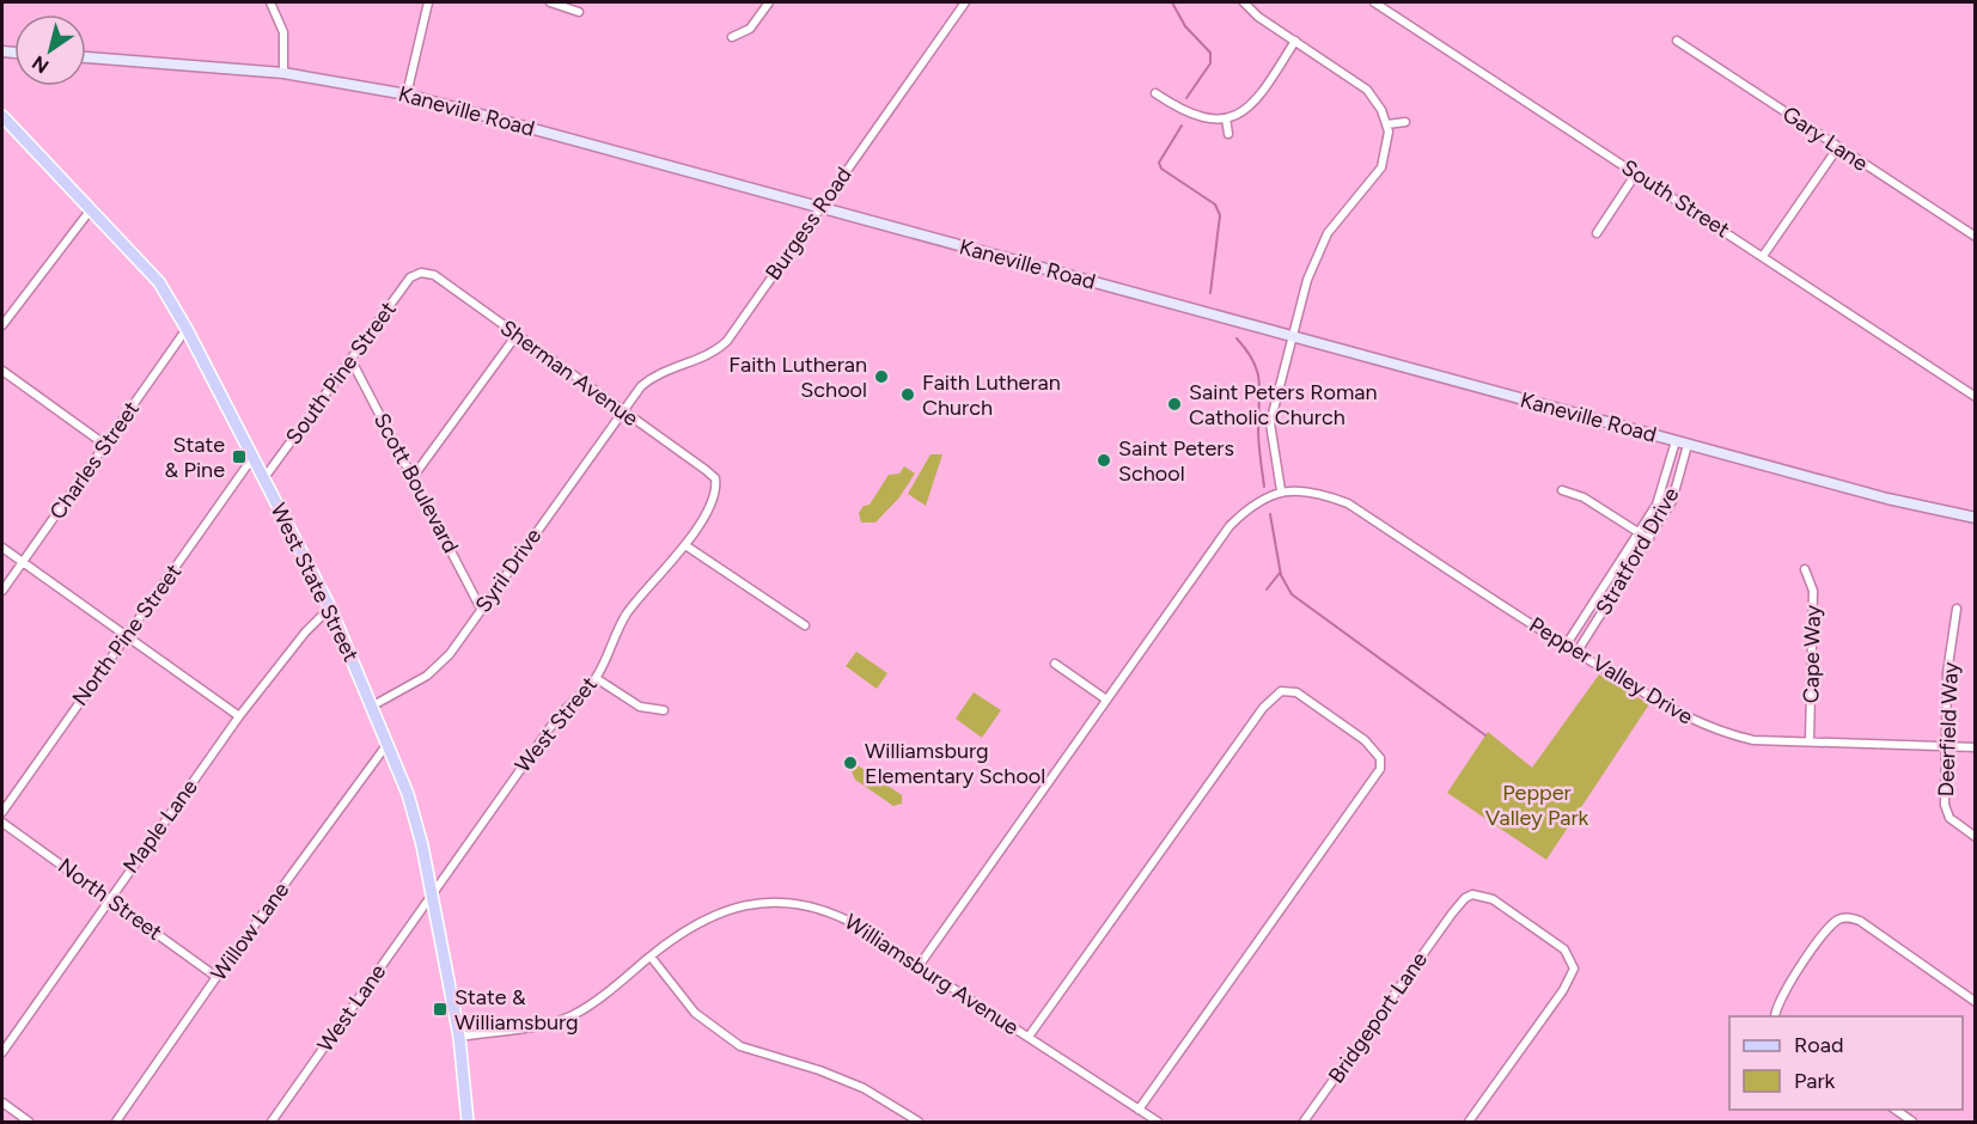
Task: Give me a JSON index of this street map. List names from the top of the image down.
{
  "streets": {
    "main road": ["Kaneville Road", "West State Street"],
    "street": [
      "Gary Lane",
      "South Street",
      "Burgess Road",
      "South Pine Street",
      "Sherman Avenue",
      "Charles Street",
      "Scott Boulevard",
      "Stratford Drive",
      "Syril Drive",
      "North Pine Street",
      "Cape Way",
      "Pepper Valley Drive",
      "West Street",
      "Deerfield Way",
      "Maple Lane",
      "North Street",
      "Willow Lane",
      "Williamsburg Avenue",
      "West Lane",
      "Bridgeport Lane"
    ]
  },
  "crossings": [
    ["Kaneville Road", "Burgess Road"],
    ["Kaneville Road", "Stratford Drive"],
    ["Burgess Road", "Sherman Avenue"],
    ["Burgess Road", "Syril Drive"],
    ["South Pine Street", "Sherman Avenue"],
    ["South Pine Street", "Scott Boulevard"],
    ["South Pine Street", "West State Street"],
    ["Sherman Avenue", "Syril Drive"],
    ["Sherman Avenue", "West Street"],
    ["Charles Street", "West State Street"],
    ["Scott Boulevard", "Syril Drive"],
    ["Stratford Drive", "Pepper Valley Drive"],
    ["Syril Drive", "West State Street"],
    ["West State Street", "North Pine Street"],
    ["West State Street", "West Street"],
    ["West State Street", "Maple Lane"],
    ["West State Street", "Willow Lane"],
    ["West State Street", "Williamsburg Avenue"],
    ["West State Street", "West Lane"],
    ["Cape Way", "Pepper Valley Drive"],
    ["Pepper Valley Drive", "Deerfield Way"],
    ["West Street", "West Lane"],
    ["Maple Lane", "North Street"],
    ["North Street", "Willow Lane"]
  ],
  "parks": ["Pepper Valley Park"],
  "places": {
    "other": [
      "Faith Lutheran School",
      "Faith Lutheran Church",
      "Saint Peters Roman Catholic Church",
      "Saint Peters School",
      "Williamsburg Elementary School"
    ],
    "transit": ["State & Pine", "State & Williamsburg"]
  },
  "legend": ["Road", "Park"],
  "north": "bottom left"
}
